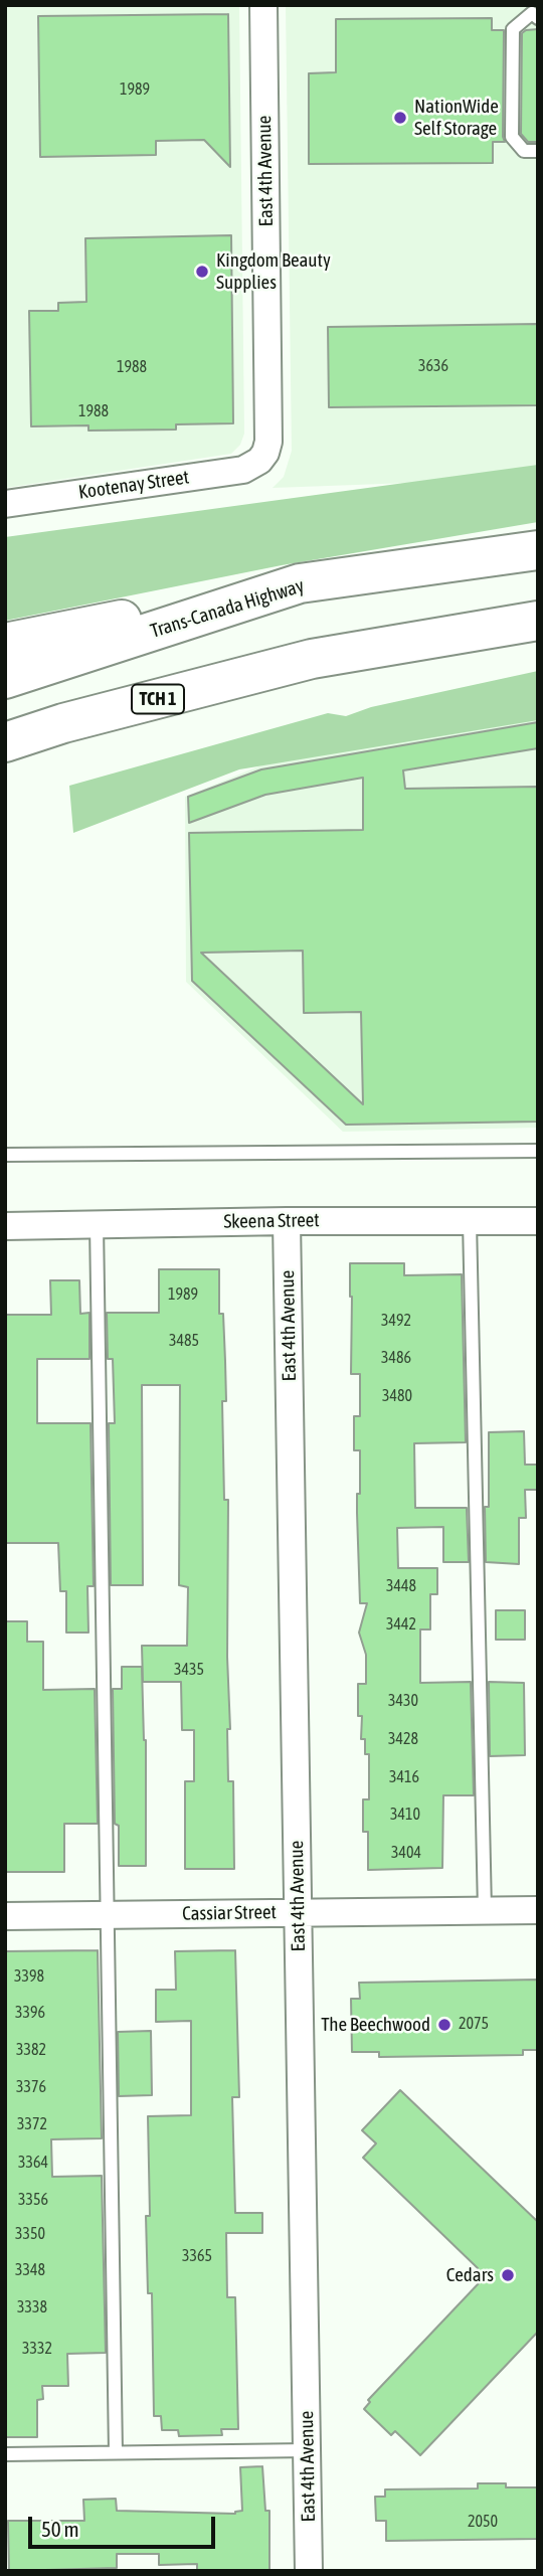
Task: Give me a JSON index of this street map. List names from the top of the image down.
{
  "streets": {
    "highway": ["Trans-Canada Highway", "TCH 1"],
    "street": [
      "East 4th Avenue",
      "Kootenay Street",
      "Skeena Street",
      "Cassiar Street"
    ]
  },
  "crossings": [
    ["East 4th Avenue", "Kootenay Street"],
    ["East 4th Avenue", "Skeena Street"],
    ["East 4th Avenue", "Cassiar Street"]
  ],
  "places": [
    "NationWide Self Storage",
    "Kingdom Beauty Supplies",
    "The Beechwood",
    "Cedars"
  ],
  "house_numbers": [
    "1989",
    "3636",
    "1988",
    "1988",
    "1989",
    "3492",
    "3485",
    "3486",
    "3480",
    "3448",
    "3442",
    "3435",
    "3430",
    "3428",
    "3416",
    "3410",
    "3404",
    "3398",
    "3396",
    "2075",
    "3382",
    "3376",
    "3372",
    "3364",
    "3356",
    "3350",
    "3365",
    "3348",
    "3338",
    "3332",
    "2050"
  ],
  "scale_bar": "50 m"
}
